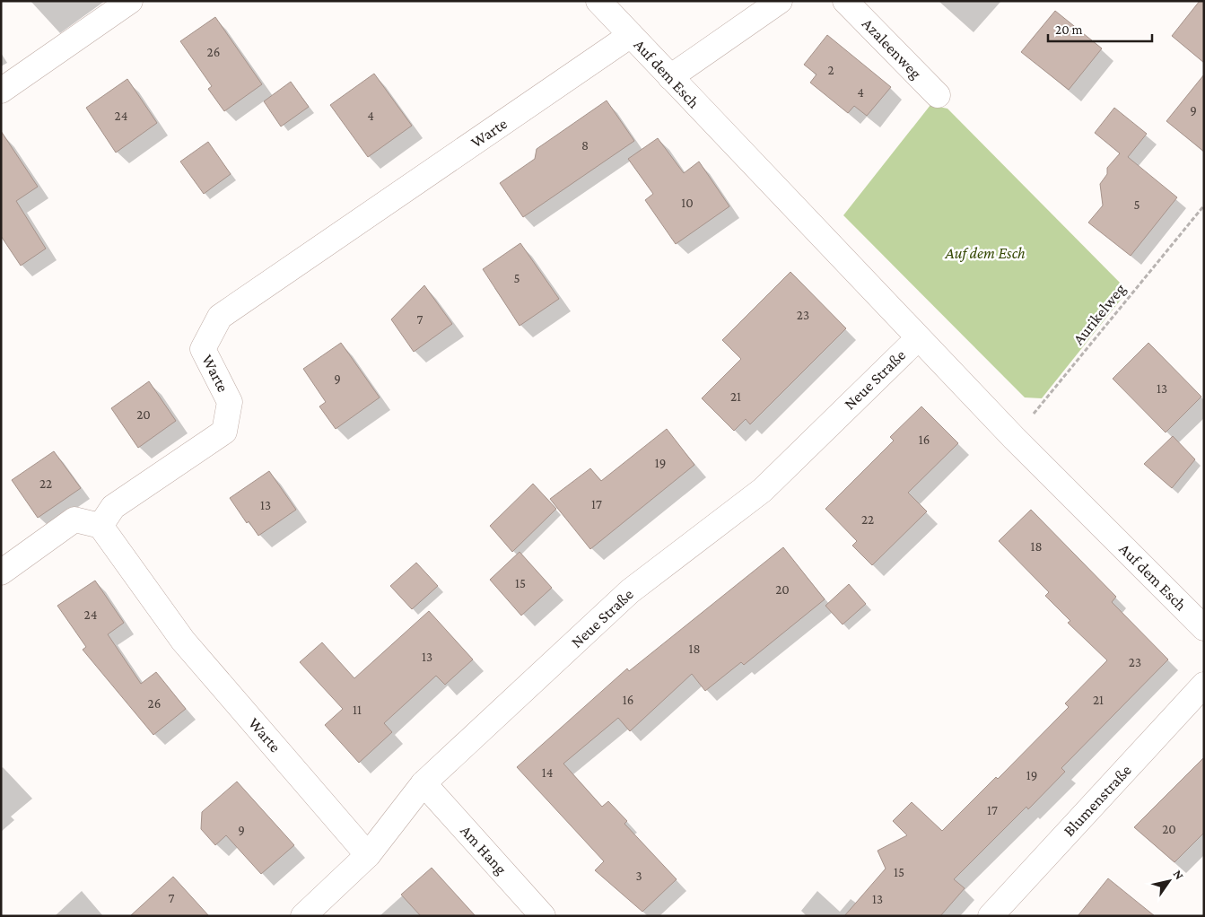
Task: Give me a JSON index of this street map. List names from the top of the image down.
{
  "streets": {
    "street": [
      "Azaleenweg",
      "Auf dem Esch",
      "Warte",
      "Neue Straße",
      "Blumenstraße",
      "Am Hang"
    ],
    "path": ["Aurikelweg"]
  },
  "crossings": [
    ["Auf dem Esch", "Warte"],
    ["Auf dem Esch", "Aurikelweg"],
    ["Auf dem Esch", "Neue Straße"],
    ["Warte", "Neue Straße"],
    ["Neue Straße", "Am Hang"]
  ],
  "parks": ["Auf dem Esch"],
  "house_numbers": [
    "26",
    "2",
    "4",
    "9",
    "24",
    "4",
    "8",
    "10",
    "5",
    "5",
    "23",
    "7",
    "9",
    "13",
    "21",
    "20",
    "16",
    "19",
    "22",
    "17",
    "13",
    "22",
    "18",
    "15",
    "20",
    "24",
    "18",
    "13",
    "23",
    "16",
    "21",
    "26",
    "11",
    "14",
    "19",
    "17",
    "20",
    "9",
    "15",
    "3",
    "7",
    "13"
  ],
  "scale_bar": "20 m",
  "north": "top right"
}
